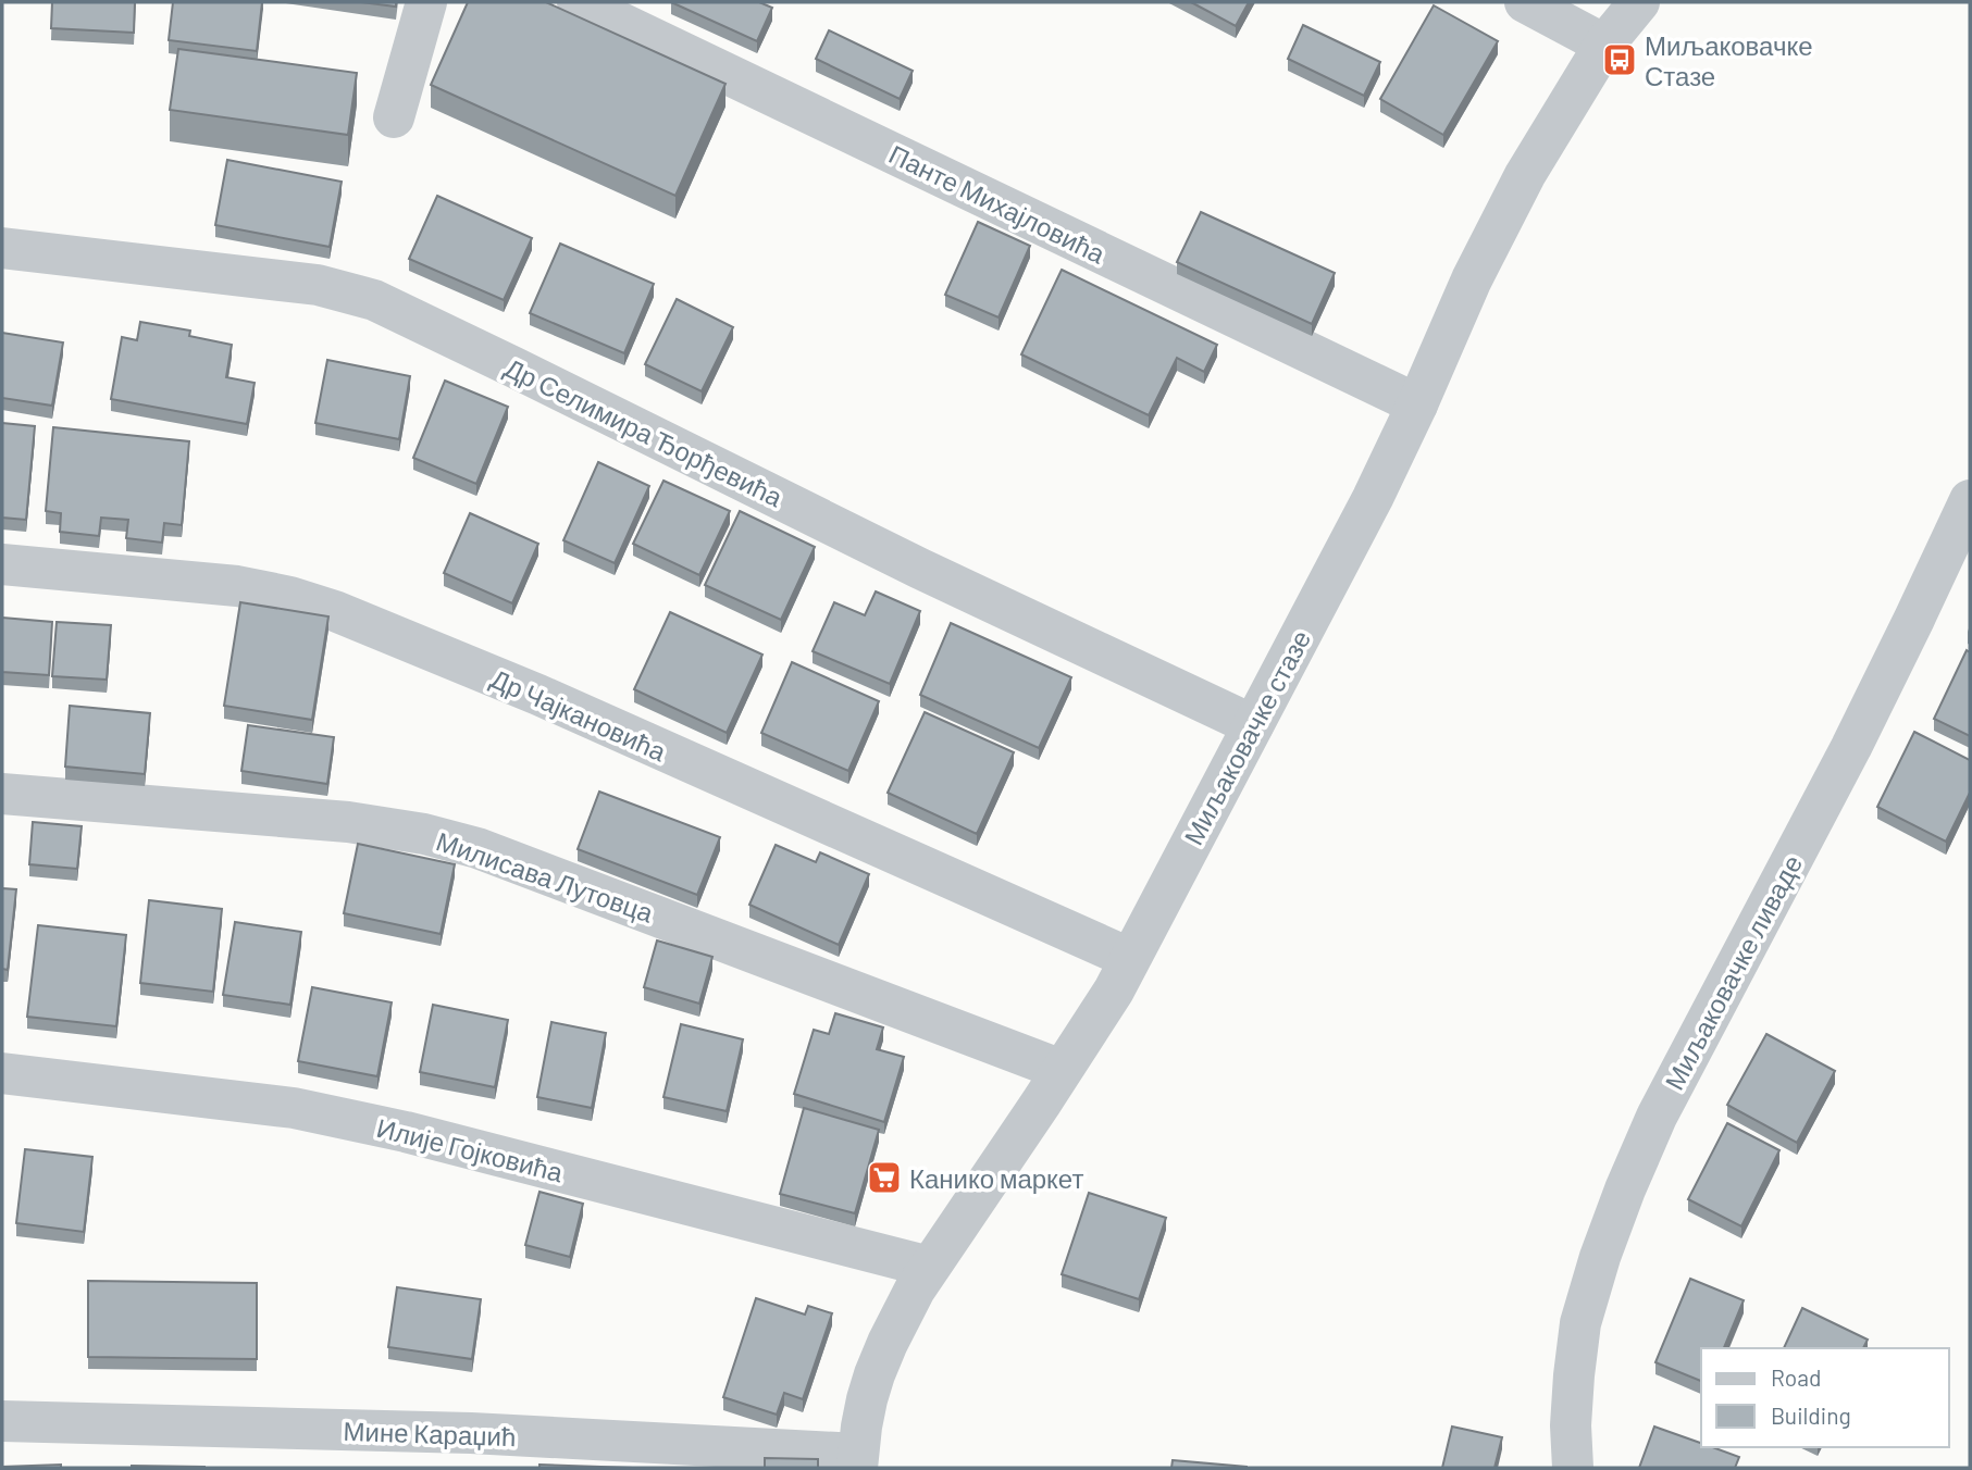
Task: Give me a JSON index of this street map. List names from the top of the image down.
{
  "streets": {
    "street": [
      "Панте Михајловића",
      "Др Селимира Ђорђевића",
      "Др Чајкановића",
      "Миљаковачке стазе",
      "Милисава Лутовца",
      "Миљаковачке ливаде",
      "Илије Гојковића",
      "Мине Караџић"
    ]
  },
  "crossings": [
    ["Панте Михајловића", "Миљаковачке стазе"],
    ["Др Селимира Ђорђевића", "Миљаковачке стазе"],
    ["Др Чајкановића", "Миљаковачке стазе"],
    ["Миљаковачке стазе", "Милисава Лутовца"],
    ["Миљаковачке стазе", "Илије Гојковића"],
    ["Миљаковачке стазе", "Мине Караџић"]
  ],
  "places": {
    "bus stop": ["Миљаковачке Стазе"],
    "supermarket": ["Канико маркет"]
  },
  "legend": ["Road", "Building"]
}
